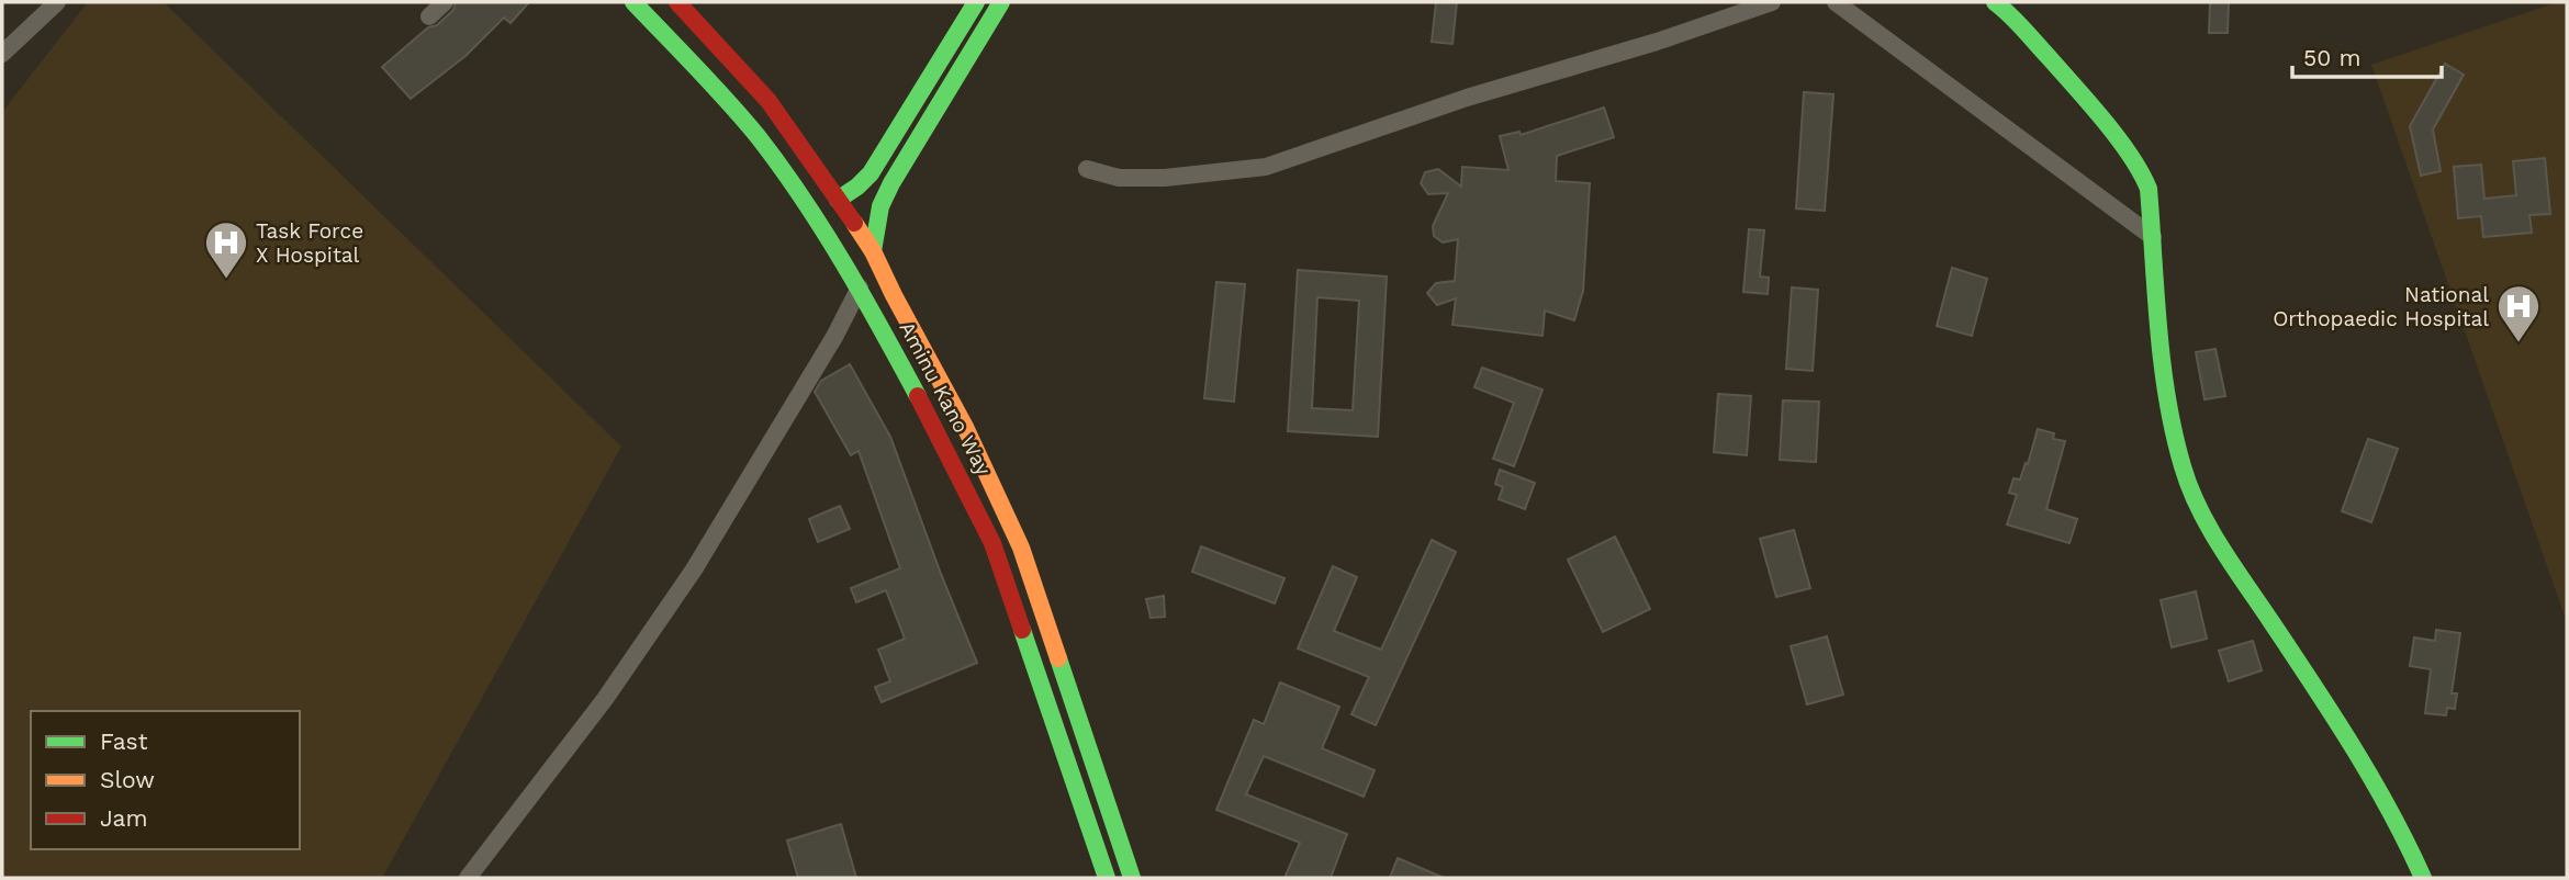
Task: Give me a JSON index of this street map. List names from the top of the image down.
{
  "streets": {
    "main road": ["Aminu Kano Way"]
  },
  "places": {
    "hospital": ["Task Force X Hospital", "National Orthopaedic Hospital"]
  },
  "legend": ["Fast", "Slow", "Jam"],
  "scale_bar": "50 m"
}
